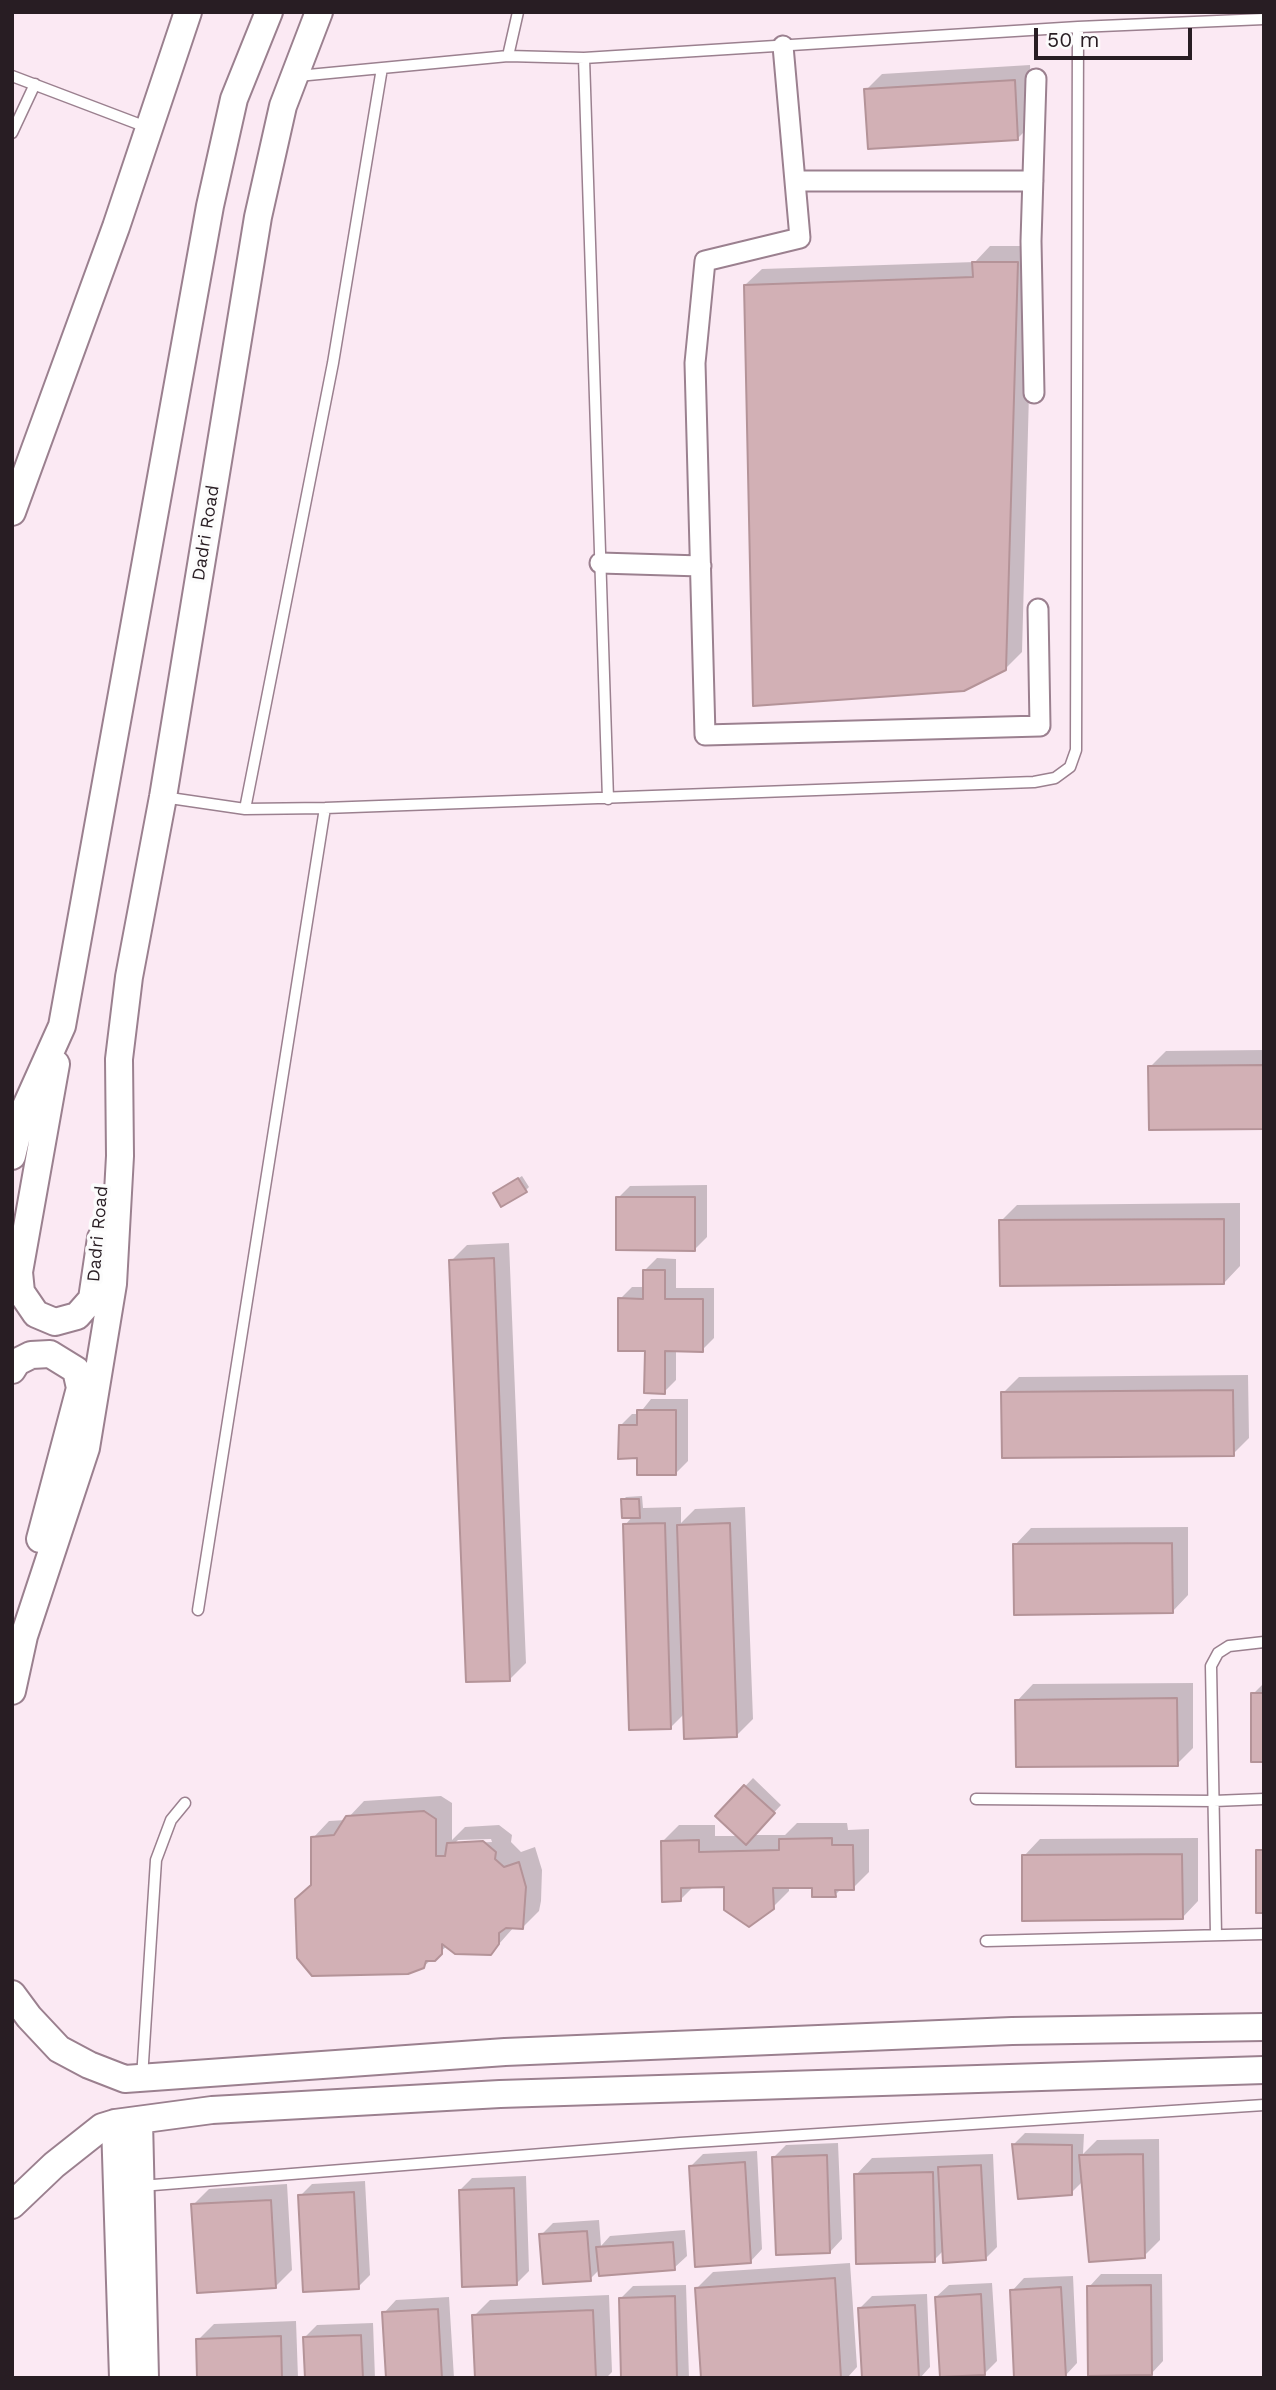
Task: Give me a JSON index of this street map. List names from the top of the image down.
{
  "streets": {
    "main road": ["Dadri Road"]
  },
  "scale_bar": "50 m"
}
